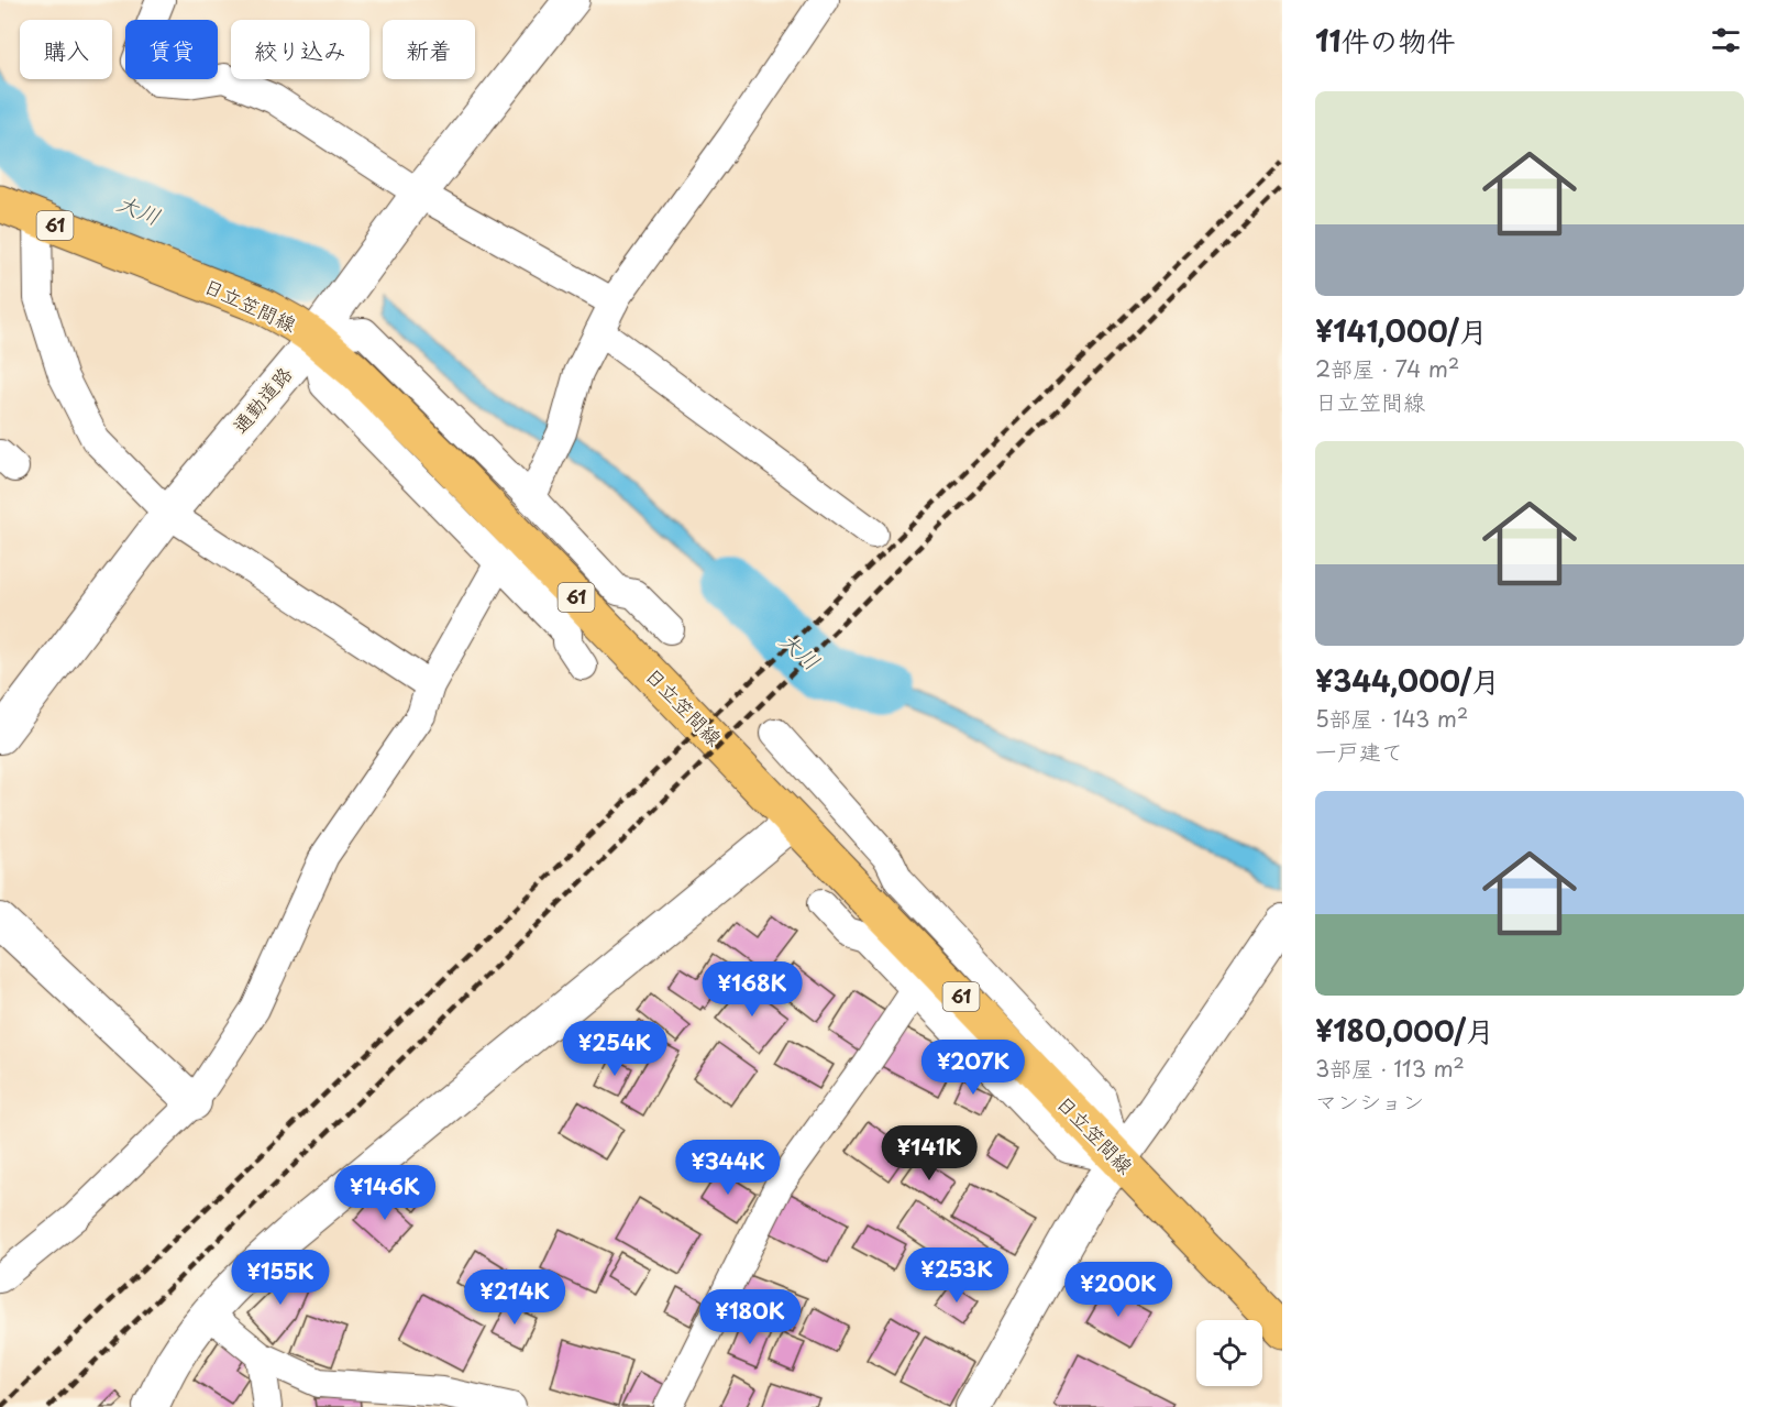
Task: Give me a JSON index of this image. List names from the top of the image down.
{
  "streets": {
    "main road": ["61", "日立笠間線"],
    "street": ["通勤道路"]
  },
  "crossings": [
    ["日立笠間線", "通勤道路"]
  ],
  "water": ["大川"],
  "page": {
    "heading": "11件の物件",
    "chip": [
      "購入",
      "賃貸",
      "絞り込み",
      "新着"
    ],
    "list": [
      {
        "name": "¥141,000/月",
        "note": "2部屋 · 74 m² · 日立笠間線"
      },
      {
        "name": "¥344,000/月",
        "note": "5部屋 · 143 m² · 一戸建て"
      },
      {
        "name": "¥180,000/月",
        "note": "3部屋 · 113 m² · マンション"
      }
    ],
    "price": [
      "¥168K",
      "¥254K",
      "¥207K",
      "¥141K",
      "¥344K",
      "¥146K",
      "¥253K",
      "¥155K",
      "¥200K",
      "¥214K",
      "¥180K"
    ]
  }
}
